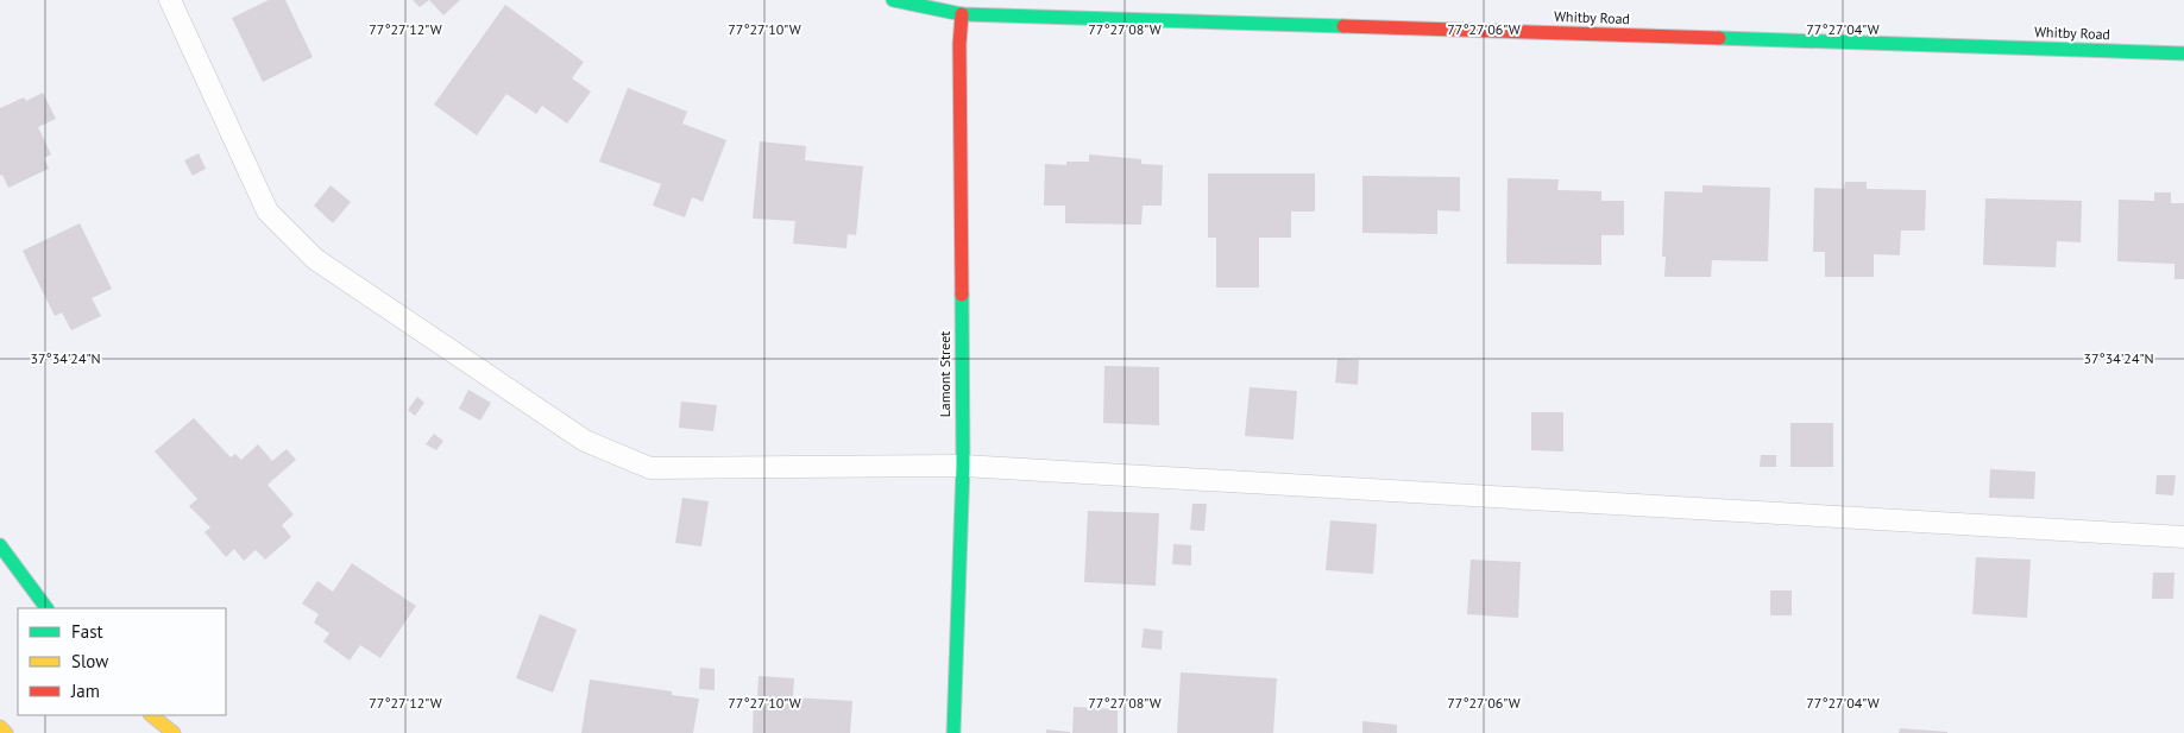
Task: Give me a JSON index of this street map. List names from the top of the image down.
{
  "streets": {
    "street": ["Whitby Road", "Lamont Street"]
  },
  "crossings": [
    ["Whitby Road", "Lamont Street"]
  ],
  "legend": ["Fast", "Slow", "Jam"],
  "coordinates": [
    "77°27'12\"W",
    "77°27'10\"W",
    "77°27'08\"W",
    "77°27'06\"W",
    "77°27'04\"W",
    "37°34'24\"N"
  ]
}
